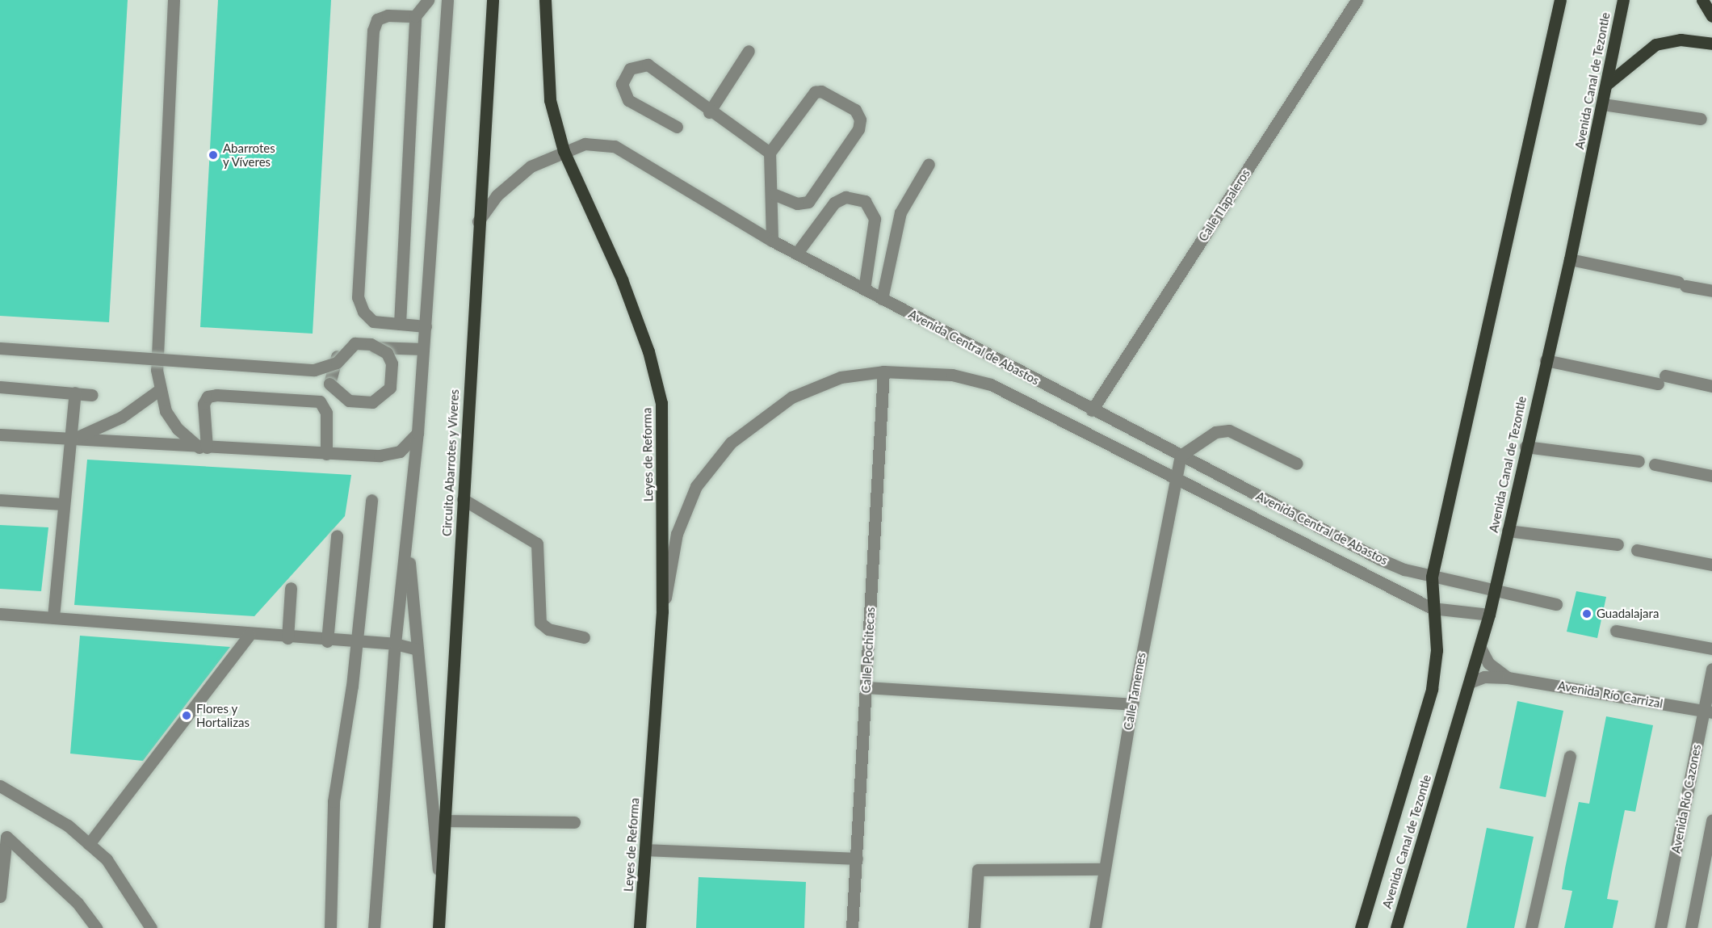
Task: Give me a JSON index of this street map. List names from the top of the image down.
{
  "streets": {
    "main road": ["Avenida Canal de Tezontle", "Leyes de Reforma", "Circuito Abarrotes y Víveres"],
    "street": [
      "Calle Tlapaleros",
      "Avenida Central de Abastos",
      "Calle Pochitecas",
      "Calle Tamemes",
      "Avenida Río Carrizal",
      "Avenida Río Cazones"
    ]
  },
  "crossings": [
    ["Avenida Canal de Tezontle", "Avenida Central de Abastos"],
    ["Avenida Canal de Tezontle", "Avenida Río Carrizal"],
    ["Calle Tlapaleros", "Avenida Central de Abastos"],
    ["Avenida Central de Abastos", "Leyes de Reforma"],
    ["Avenida Central de Abastos", "Circuito Abarrotes y Víveres"],
    ["Avenida Central de Abastos", "Calle Pochitecas"],
    ["Avenida Central de Abastos", "Calle Tamemes"],
    ["Avenida Río Carrizal", "Avenida Río Cazones"]
  ],
  "places": ["Abarrotes y Víveres", "Guadalajara", "Flores y Hortalizas"]
}
